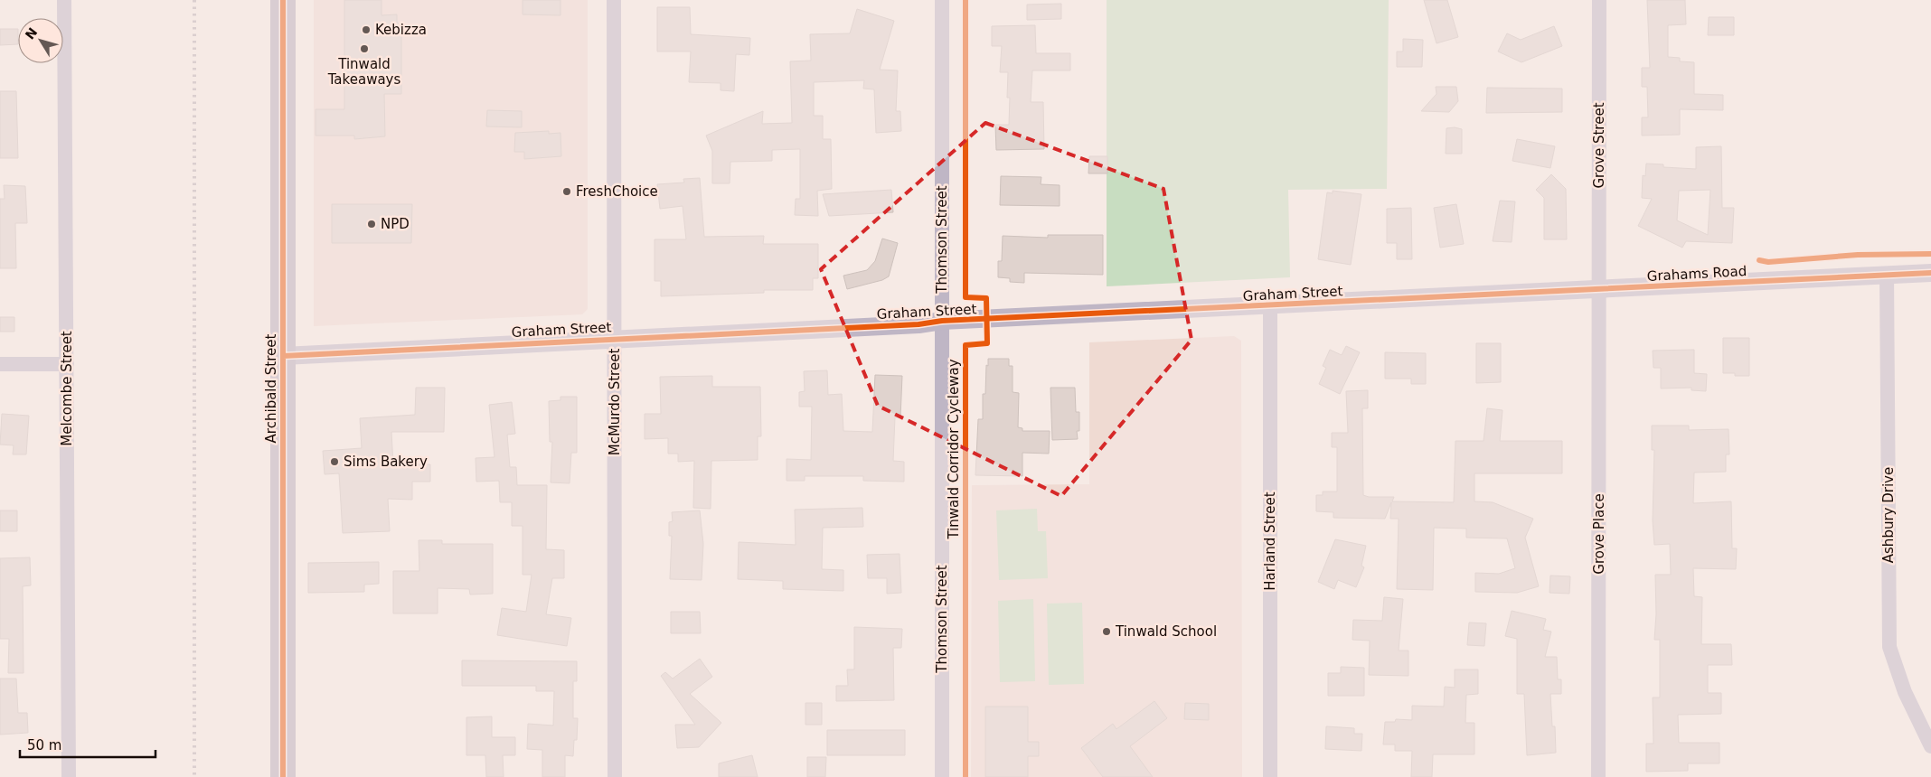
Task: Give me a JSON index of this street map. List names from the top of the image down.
{
  "streets": {
    "highway": ["Archibald Street"],
    "street": [
      "Grove Street",
      "Thomson Street",
      "Grahams Road",
      "Graham Street",
      "Melcombe Street",
      "McMurdo Street",
      "Ashbury Drive",
      "Grove Place",
      "Harland Street"
    ],
    "cycle path": ["Tinwald Corridor Cycleway"]
  },
  "crossings": [
    ["Grove Street", "Grahams Road"],
    ["Grove Street", "Graham Street"],
    ["Grove Street", "Grove Place"],
    ["Thomson Street", "Graham Street"],
    ["Grahams Road", "Graham Street"],
    ["Grahams Road", "Ashbury Drive"],
    ["Grahams Road", "Grove Place"],
    ["Graham Street", "Archibald Street"],
    ["Graham Street", "McMurdo Street"],
    ["Graham Street", "Grove Place"],
    ["Graham Street", "Harland Street"]
  ],
  "places": [
    "Kebizza",
    "Tinwald Takeaways",
    "FreshChoice",
    "NPD",
    "Sims Bakery",
    "Tinwald School"
  ],
  "scale_bar": "50 m",
  "north": "top left"
}
